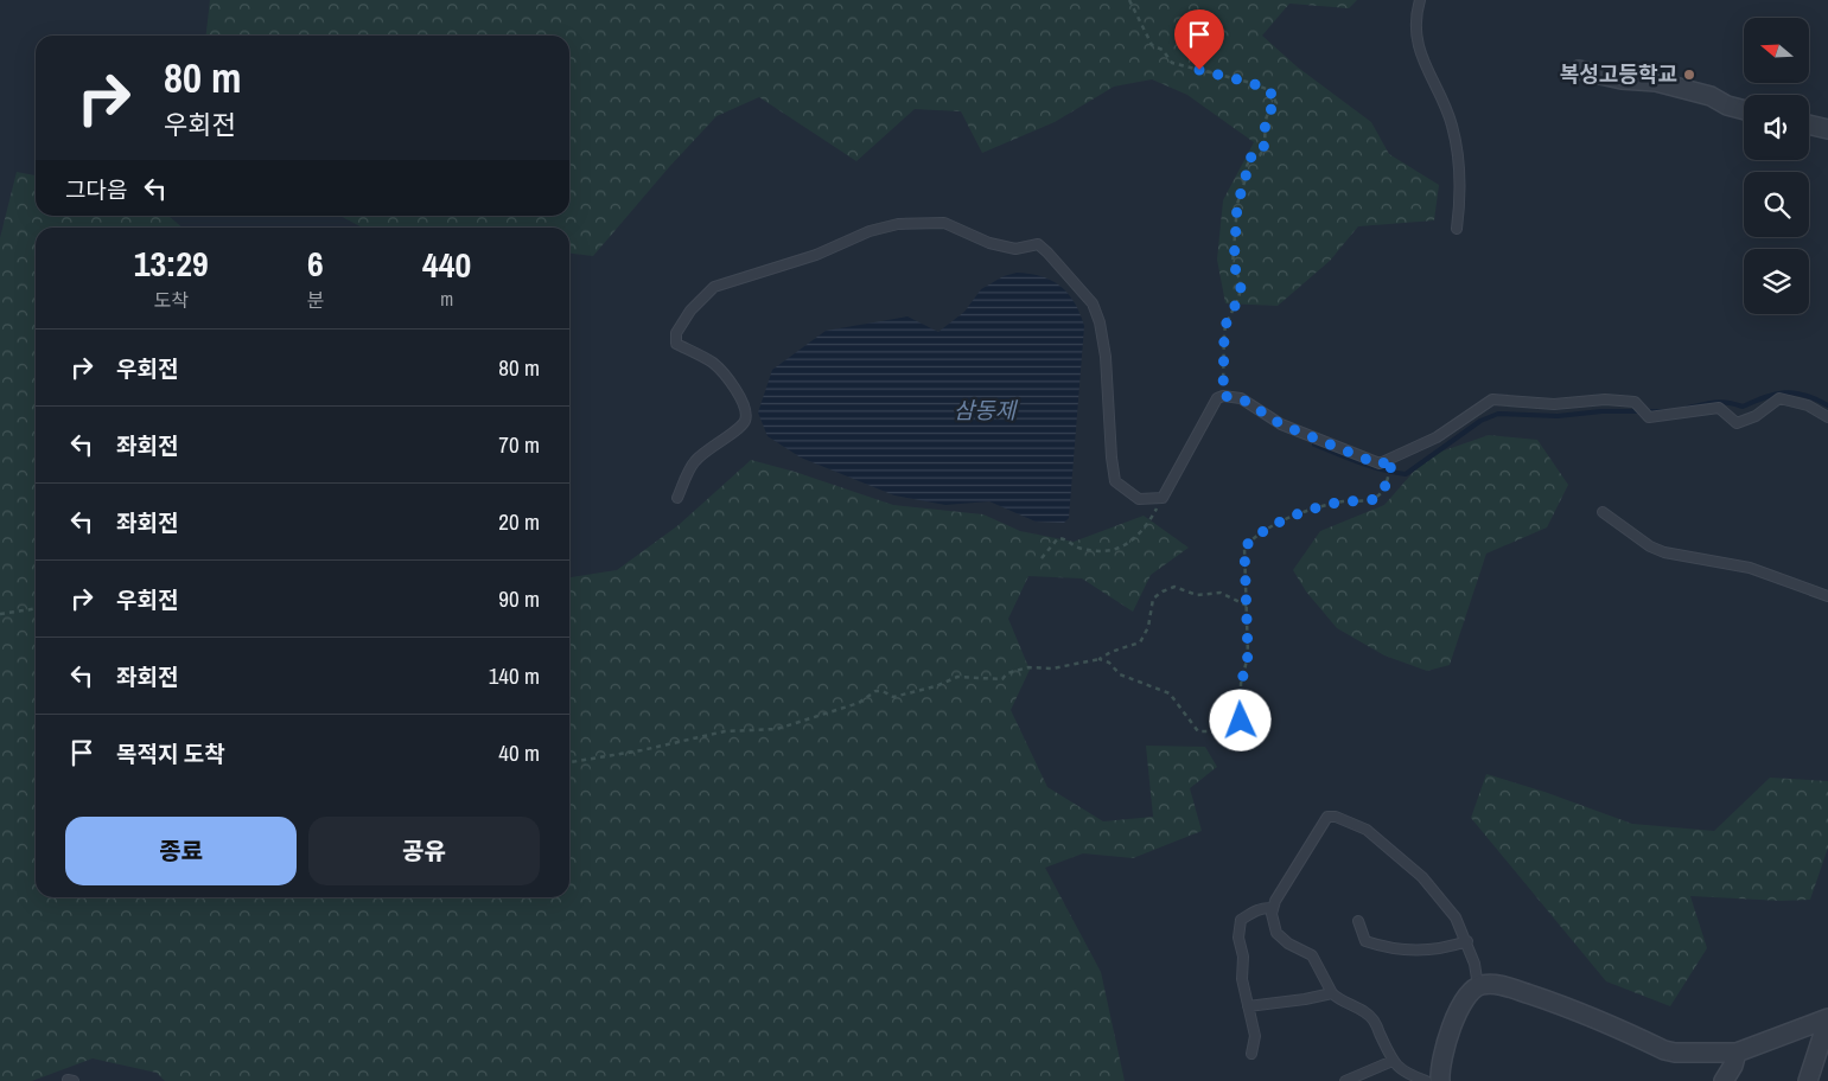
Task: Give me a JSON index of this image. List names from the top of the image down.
{
  "water": ["삼동제"],
  "places": ["복성고등학교"],
  "north": "left",
  "page": {
    "turn": ["80 m", "우회전"],
    "then": "그다음",
    "eta": [
      "13:29",
      "도착",
      "6",
      "분",
      "440",
      "m"
    ],
    "list": [
      {
        "name": "우회전",
        "value": "80 m"
      },
      {
        "name": "좌회전",
        "value": "70 m"
      },
      {
        "name": "좌회전",
        "value": "20 m"
      },
      {
        "name": "우회전",
        "value": "90 m"
      },
      {
        "name": "좌회전",
        "value": "140 m"
      },
      {
        "name": "목적지 도착",
        "value": "40 m"
      }
    ],
    "buttons": ["종료", "공유"]
  }
}
